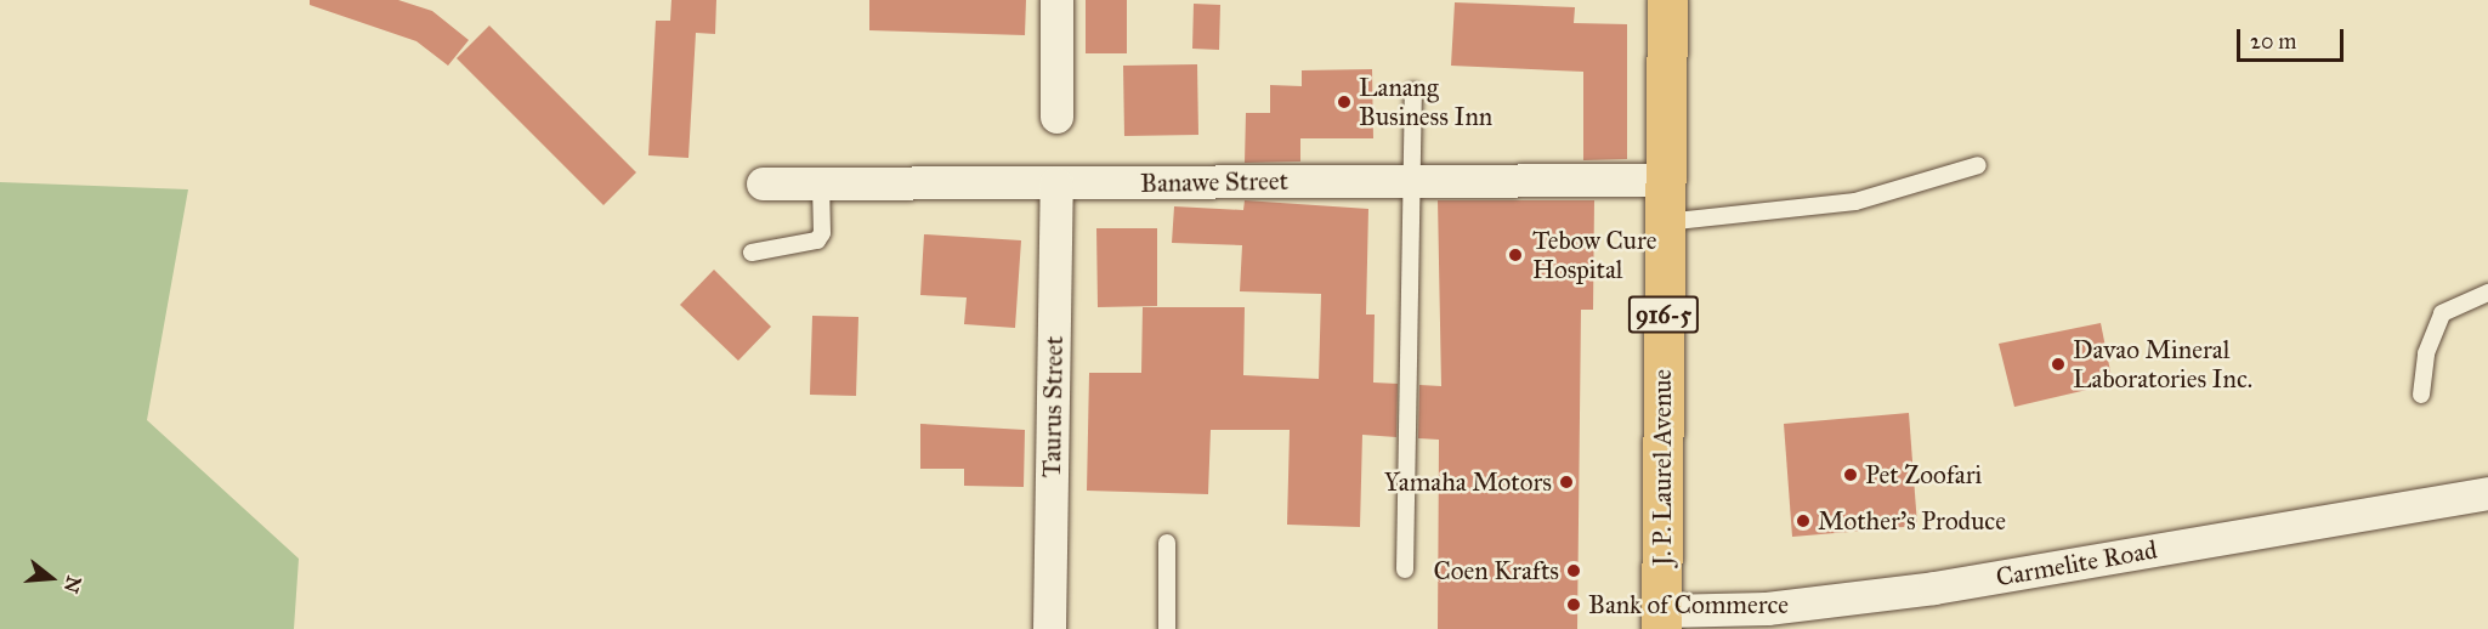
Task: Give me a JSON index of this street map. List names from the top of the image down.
{
  "streets": {
    "main road": ["916-5", "J. P. Laurel Avenue"],
    "street": ["Banawe Street", "Taurus Street", "Carmelite Road"]
  },
  "crossings": [
    ["Banawe Street", "Taurus Street"],
    ["Banawe Street", "J. P. Laurel Avenue"],
    ["J. P. Laurel Avenue", "Carmelite Road"]
  ],
  "places": [
    "Lanang Business Inn",
    "Tebow Cure Hospital",
    "Davao Mineral Laboratories Inc.",
    "Pet Zoofari",
    "Yamaha Motors",
    "Mother's Produce",
    "Coen Krafts",
    "Bank of Commerce"
  ],
  "scale_bar": "20 m",
  "north": "right"
}
